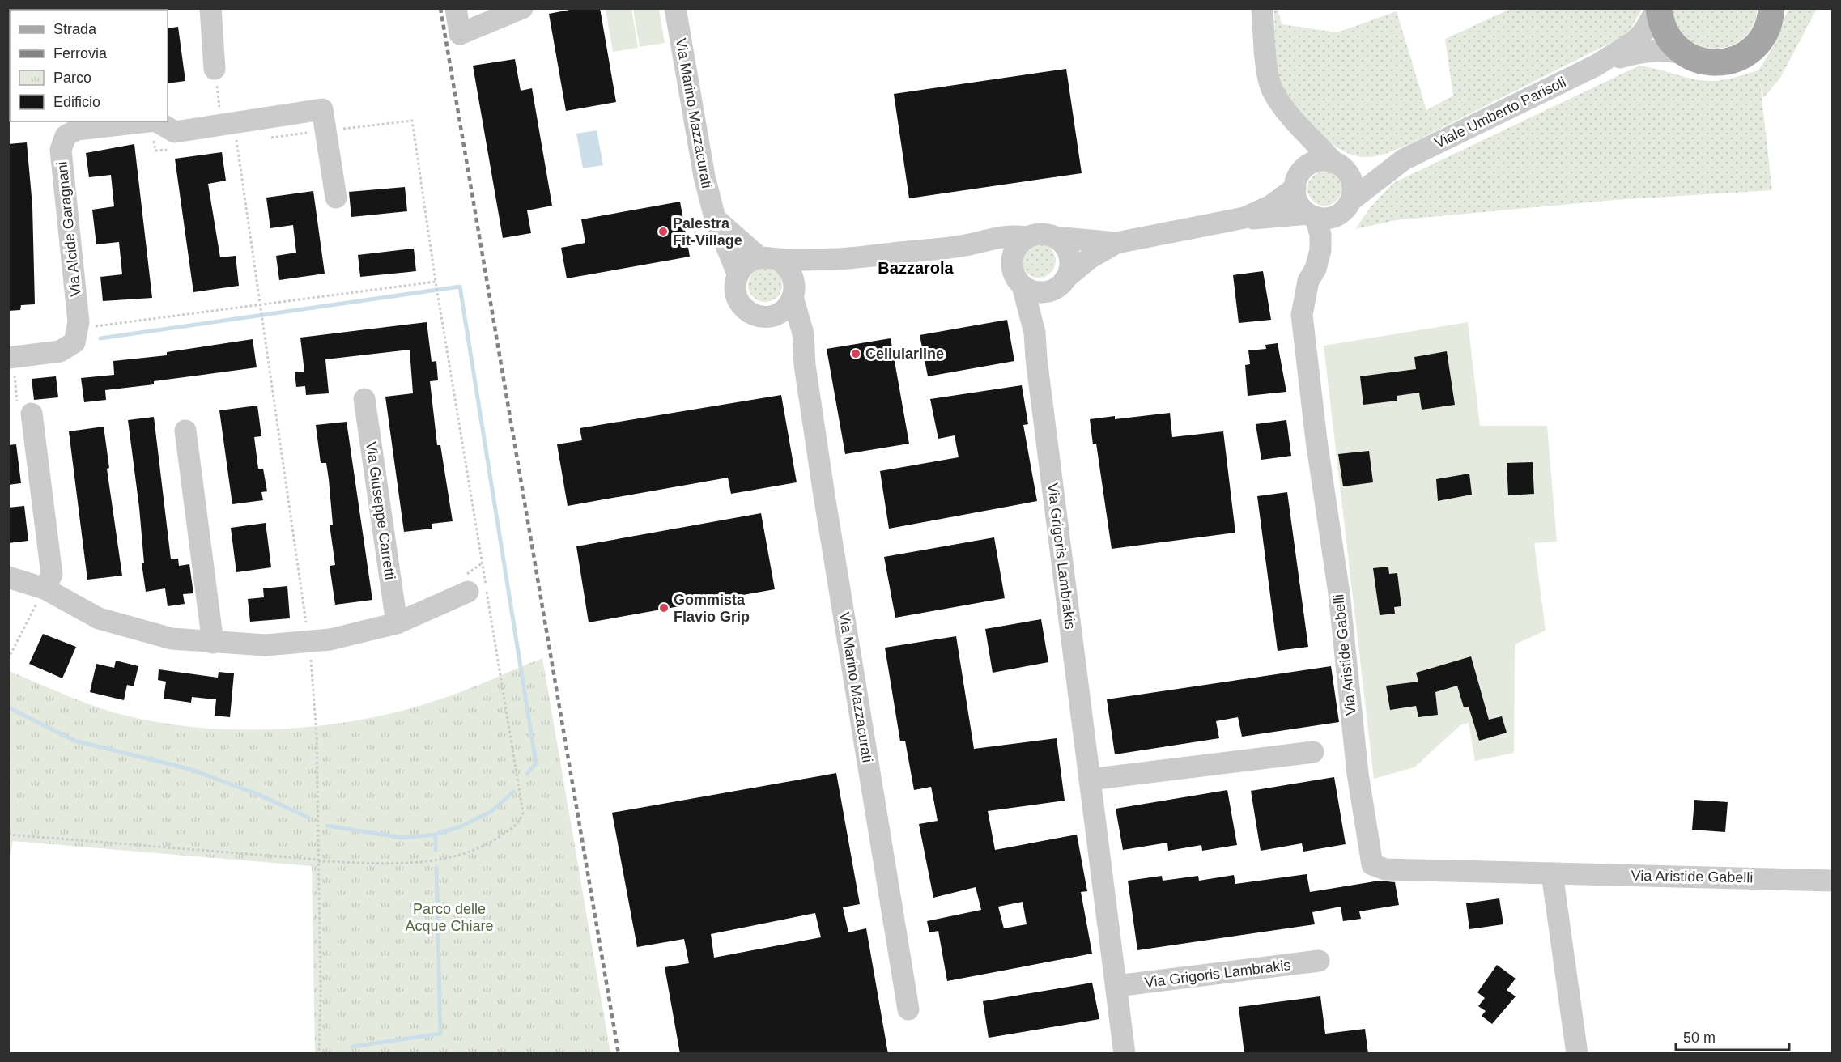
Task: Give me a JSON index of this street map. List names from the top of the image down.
{
  "streets": {
    "main road": ["Viale Umberto Parisoli"],
    "street": [
      "Via Marino Mazzacurati",
      "Via Alcide Garagnani",
      "Via Giuseppe Carretti",
      "Via Grigoris Lambrakis",
      "Via Aristide Gabelli"
    ]
  },
  "crossings": [
    ["Viale Umberto Parisoli", "Via Marino Mazzacurati"],
    ["Viale Umberto Parisoli", "Via Grigoris Lambrakis"],
    ["Viale Umberto Parisoli", "Via Aristide Gabelli"]
  ],
  "districts": ["Bazzarola"],
  "parks": ["Parco delle Acque Chiare"],
  "places": ["Palestra Fit-Village", "Cellularline", "Gommista Flavio Grip"],
  "legend": [
    "Strada",
    "Ferrovia",
    "Parco",
    "Edificio"
  ],
  "scale_bar": "50 m"
}
